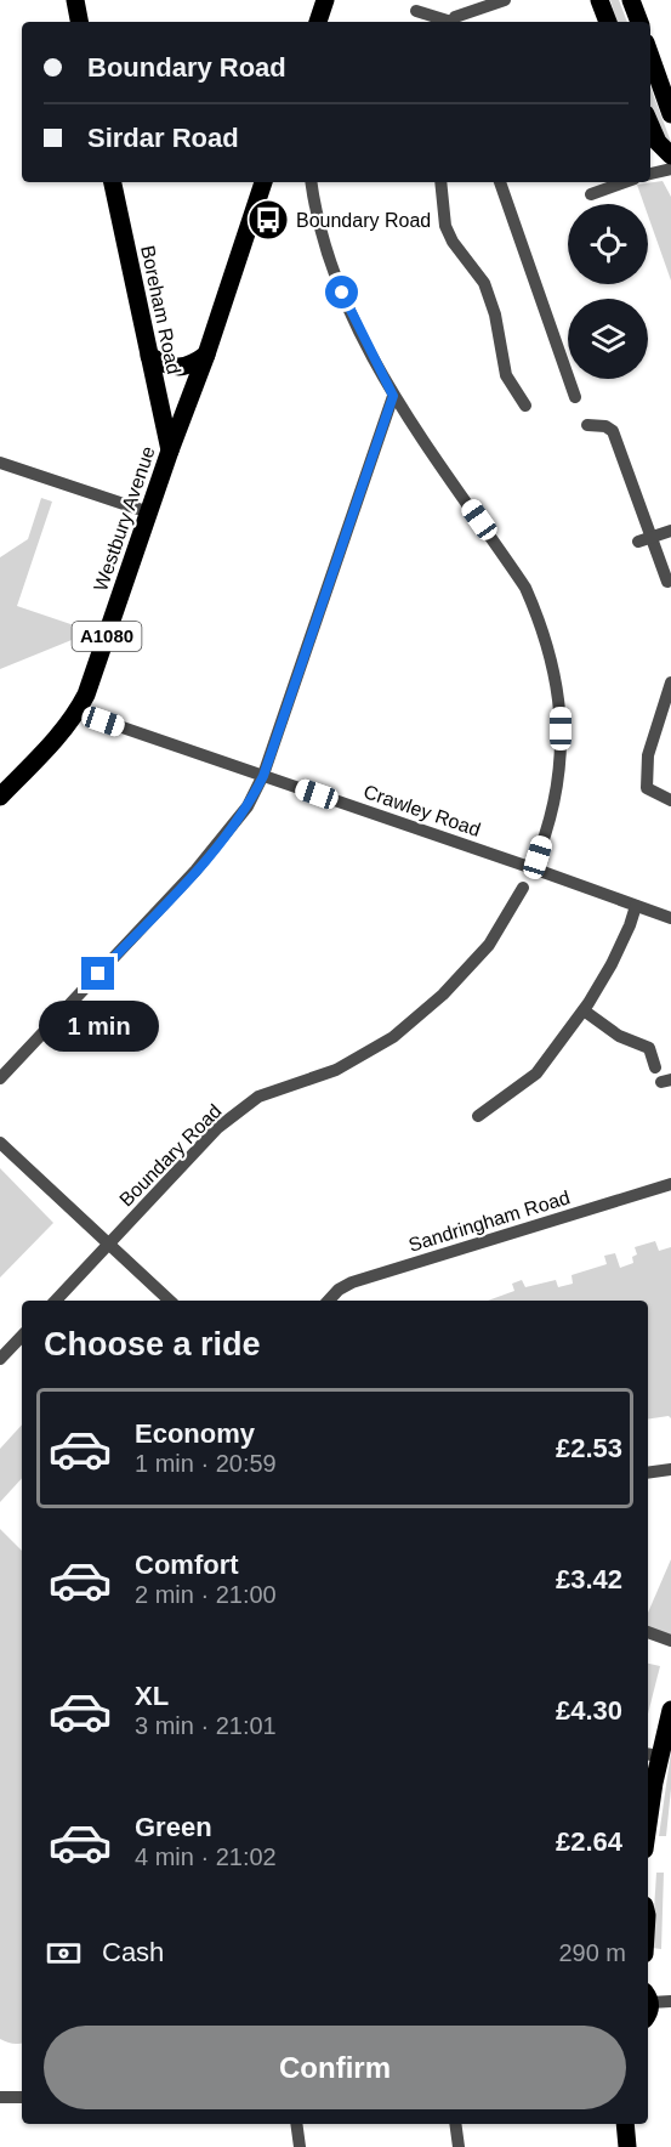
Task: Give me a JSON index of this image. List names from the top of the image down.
{
  "streets": {
    "main road": ["Boreham Road", "Westbury Avenue", "A1080"],
    "street": ["Crawley Road", "Boundary Road", "Sandringham Road"]
  },
  "crossings": [
    ["Boreham Road", "Westbury Avenue"],
    ["Westbury Avenue", "Crawley Road"]
  ],
  "places": {
    "bus stop": ["Boundary Road"]
  },
  "page": {
    "banner": ["Boundary Road", "Sirdar Road"],
    "bubble": "1 min",
    "heading": "Choose a ride",
    "list": [
      {
        "name": "Economy",
        "note": "1 min · 20:59",
        "value": "£2.53"
      },
      {
        "name": "Comfort",
        "note": "2 min · 21:00",
        "value": "£3.42"
      },
      {
        "name": "XL",
        "note": "3 min · 21:01",
        "value": "£4.30"
      },
      {
        "name": "Green",
        "note": "4 min · 21:02",
        "value": "£2.64"
      }
    ],
    "pay": ["Cash", "290 m"],
    "buttons": "Confirm"
  }
}
